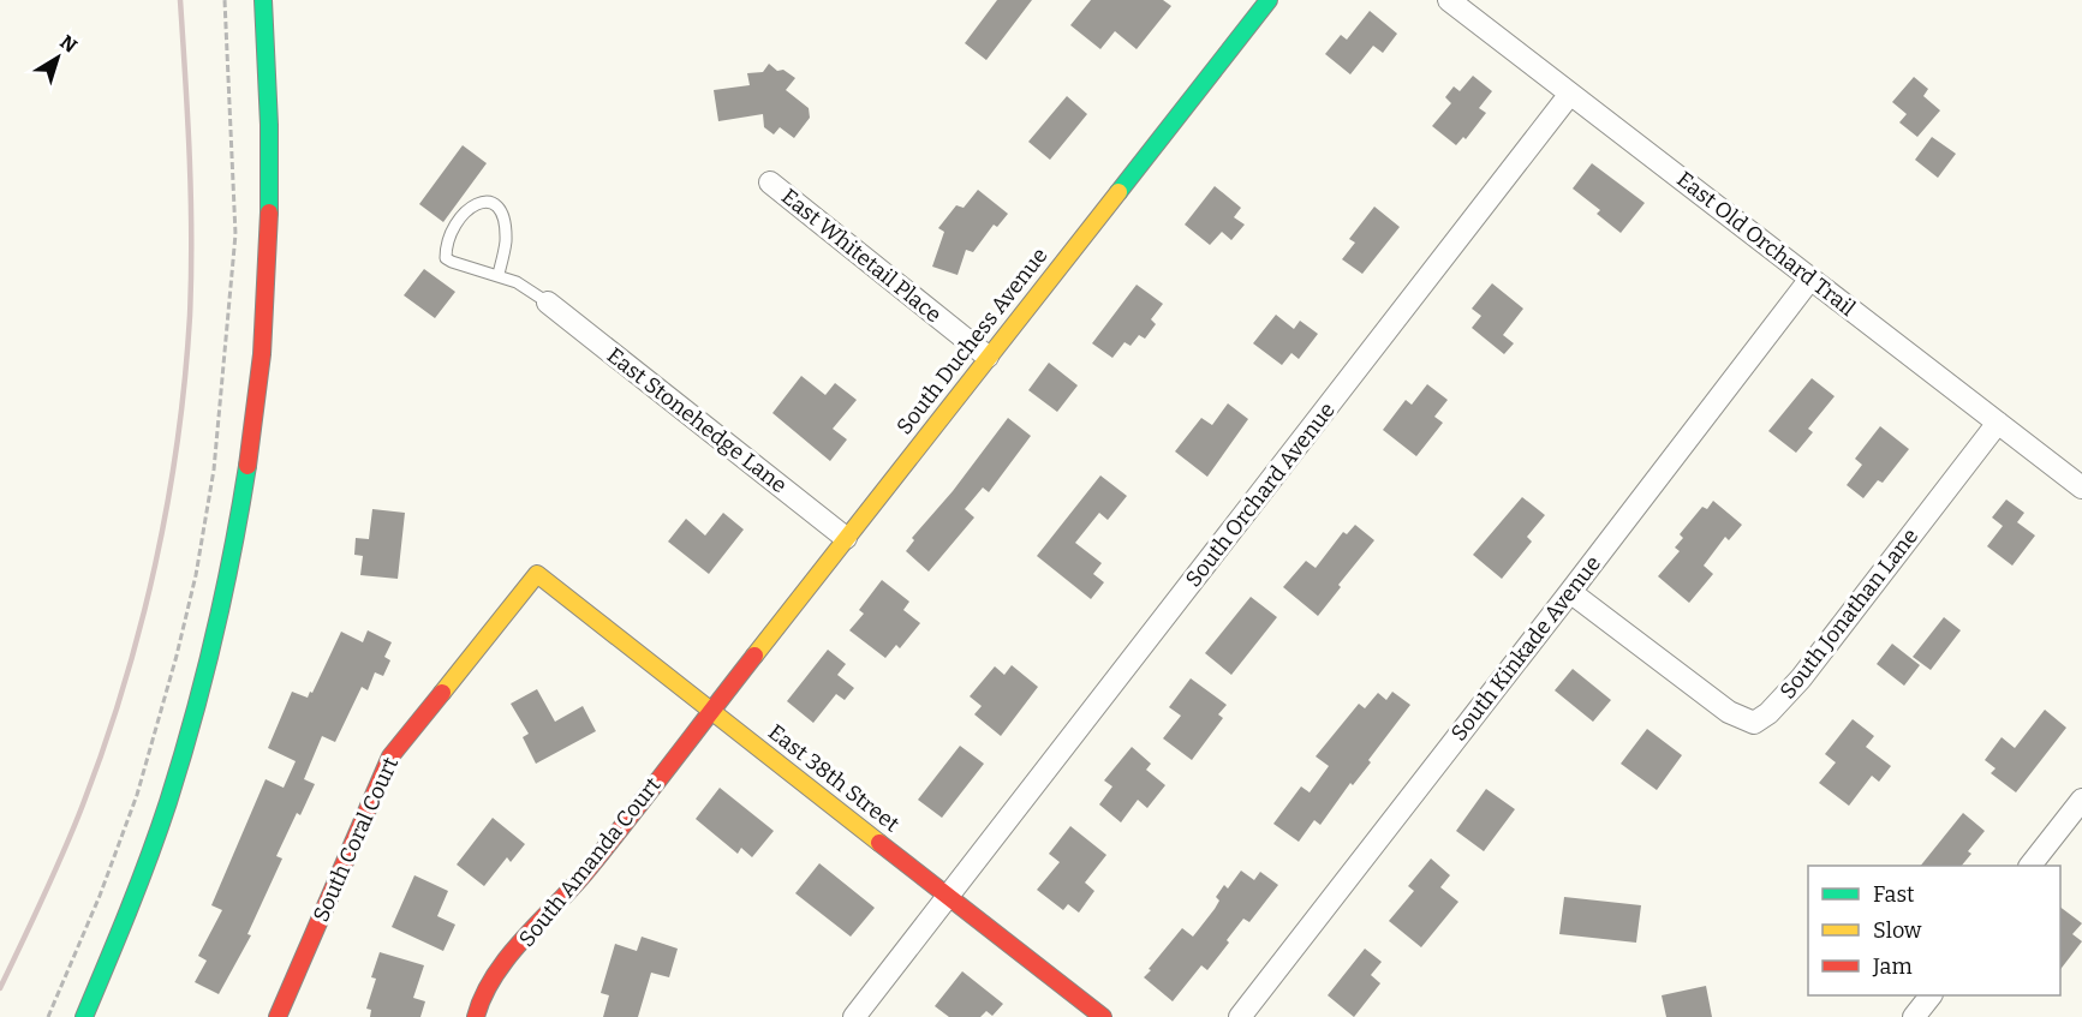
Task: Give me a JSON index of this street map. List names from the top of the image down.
{
  "streets": {
    "street": [
      "East Old Orchard Trail",
      "East Whitetail Place",
      "South Duchess Avenue",
      "East Stonehedge Lane",
      "South Orchard Avenue",
      "South Jonathan Lane",
      "South Kinkade Avenue",
      "East 38th Street",
      "South Coral Court",
      "South Amanda Court"
    ]
  },
  "crossings": [
    ["East Old Orchard Trail", "South Orchard Avenue"],
    ["East Old Orchard Trail", "South Jonathan Lane"],
    ["East Old Orchard Trail", "South Kinkade Avenue"],
    ["East Whitetail Place", "South Duchess Avenue"],
    ["South Duchess Avenue", "East Stonehedge Lane"],
    ["South Duchess Avenue", "East 38th Street"],
    ["South Duchess Avenue", "South Amanda Court"],
    ["South Orchard Avenue", "East 38th Street"],
    ["South Jonathan Lane", "South Kinkade Avenue"],
    ["East 38th Street", "South Coral Court"],
    ["East 38th Street", "South Amanda Court"]
  ],
  "legend": ["Fast", "Slow", "Jam"],
  "north": "top right"
}
